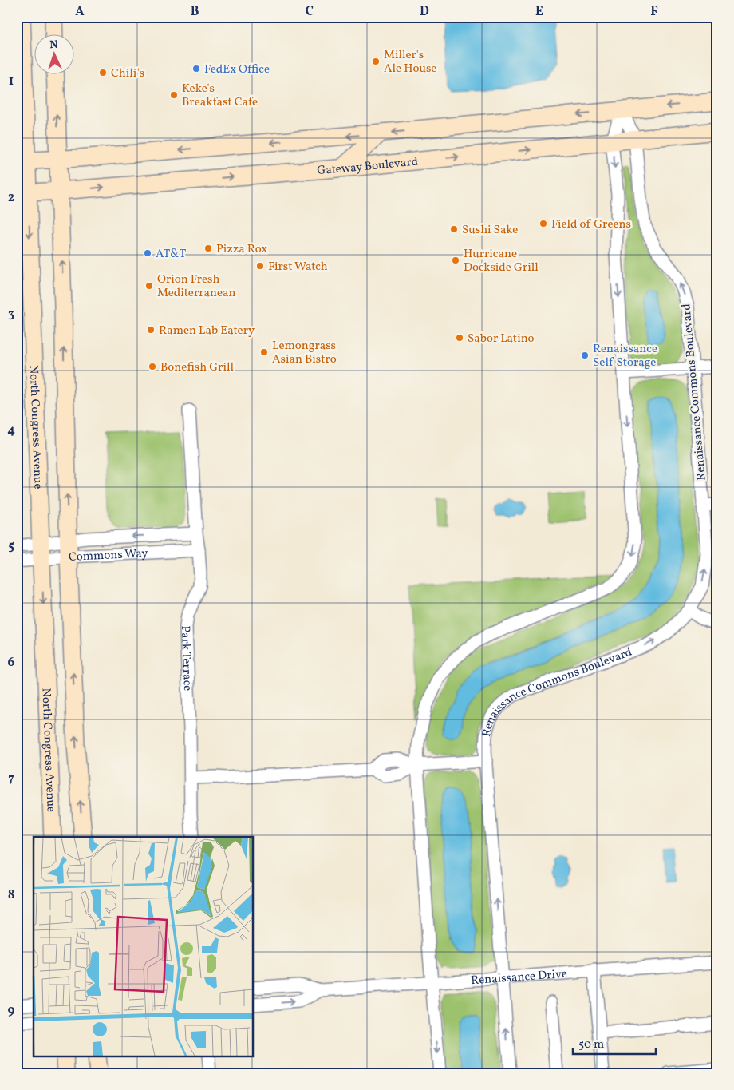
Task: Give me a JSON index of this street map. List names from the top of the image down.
{
  "streets": {
    "main road": ["Gateway Boulevard", "North Congress Avenue"],
    "street": [
      "Renaissance Commons Boulevard",
      "Commons Way",
      "Park Terrace",
      "Renaissance Drive"
    ]
  },
  "crossings": [
    ["Gateway Boulevard", "Renaissance Commons Boulevard"],
    ["Gateway Boulevard", "North Congress Avenue"],
    ["Renaissance Commons Boulevard", "Renaissance Drive"],
    ["North Congress Avenue", "Commons Way"],
    ["Commons Way", "Park Terrace"]
  ],
  "places": [
    "Miller's Ale House",
    "FedEx Office",
    "Chili's",
    "Keke's Breakfast Cafe",
    "Field of Greens",
    "Sushi Sake",
    "Pizza Rox",
    "AT&T",
    "Hurricane Dockside Grill",
    "First Watch",
    "Orion Fresh Mediterranean",
    "Ramen Lab Eatery",
    "Sabor Latino",
    "Lemongrass Asian Bistro",
    "Renaissance Self Storage",
    "Bonefish Grill"
  ],
  "scale_bar": "50 m",
  "north": "top",
  "grid": {
    "columns": [
      "A",
      "B",
      "C",
      "D",
      "E",
      "F"
    ],
    "rows": [
      "1",
      "2",
      "3",
      "4",
      "5",
      "6",
      "7",
      "8",
      "9"
    ]
  }
}
